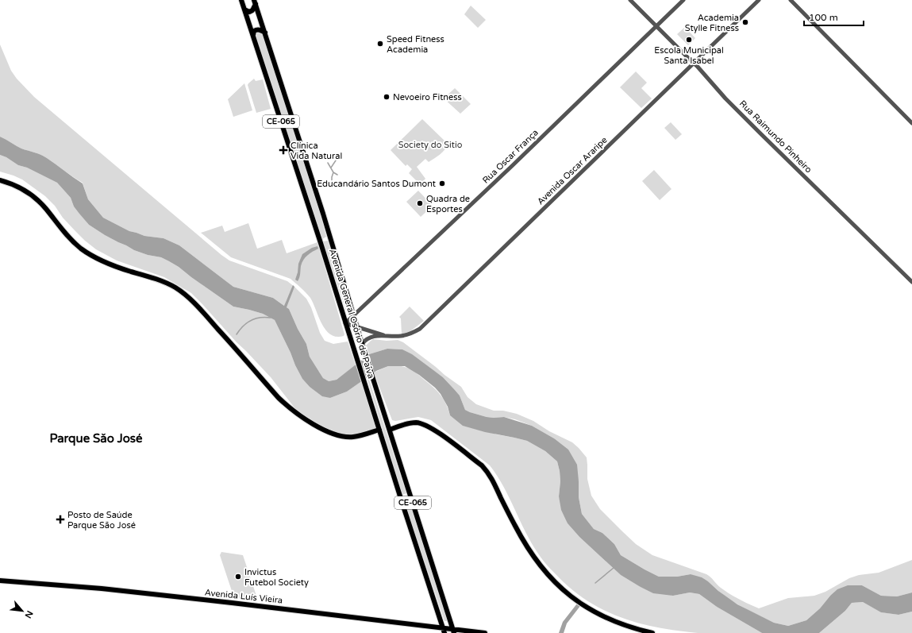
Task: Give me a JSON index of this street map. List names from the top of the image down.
{
  "streets": {
    "main road": ["CE-065", "Avenida General Osório de Paiva", "Avenida Luís Vieira"],
    "street": ["Rua Raimundo Pinheiro", "Rua Oscar França", "Avenida Oscar Araripe"]
  },
  "crossings": [
    ["Rua Raimundo Pinheiro", "Rua Oscar França"],
    ["Rua Raimundo Pinheiro", "Avenida Oscar Araripe"],
    ["Rua Oscar França", "Avenida Oscar Araripe"],
    ["Rua Oscar França", "Avenida General Osório de Paiva"],
    ["Avenida Oscar Araripe", "Avenida General Osório de Paiva"],
    ["Avenida General Osório de Paiva", "Avenida Luís Vieira"]
  ],
  "districts": ["Parque Săo José"],
  "parks": ["Society do Sitio"],
  "places": {
    "other": [
      "Academia Stylle Fitness",
      "Escola Municipal Santa Isabel",
      "Speed Fitness Academia",
      "Nevoeiro Fitness",
      "Educandário Santos Dumont",
      "Quadra de Esportes",
      "Invictus Futebol Society"
    ],
    "health": ["Clínica Vida Natural", "Posto de Saúde Parque São José"]
  },
  "scale_bar": "100 m",
  "north": "bottom right"
}
